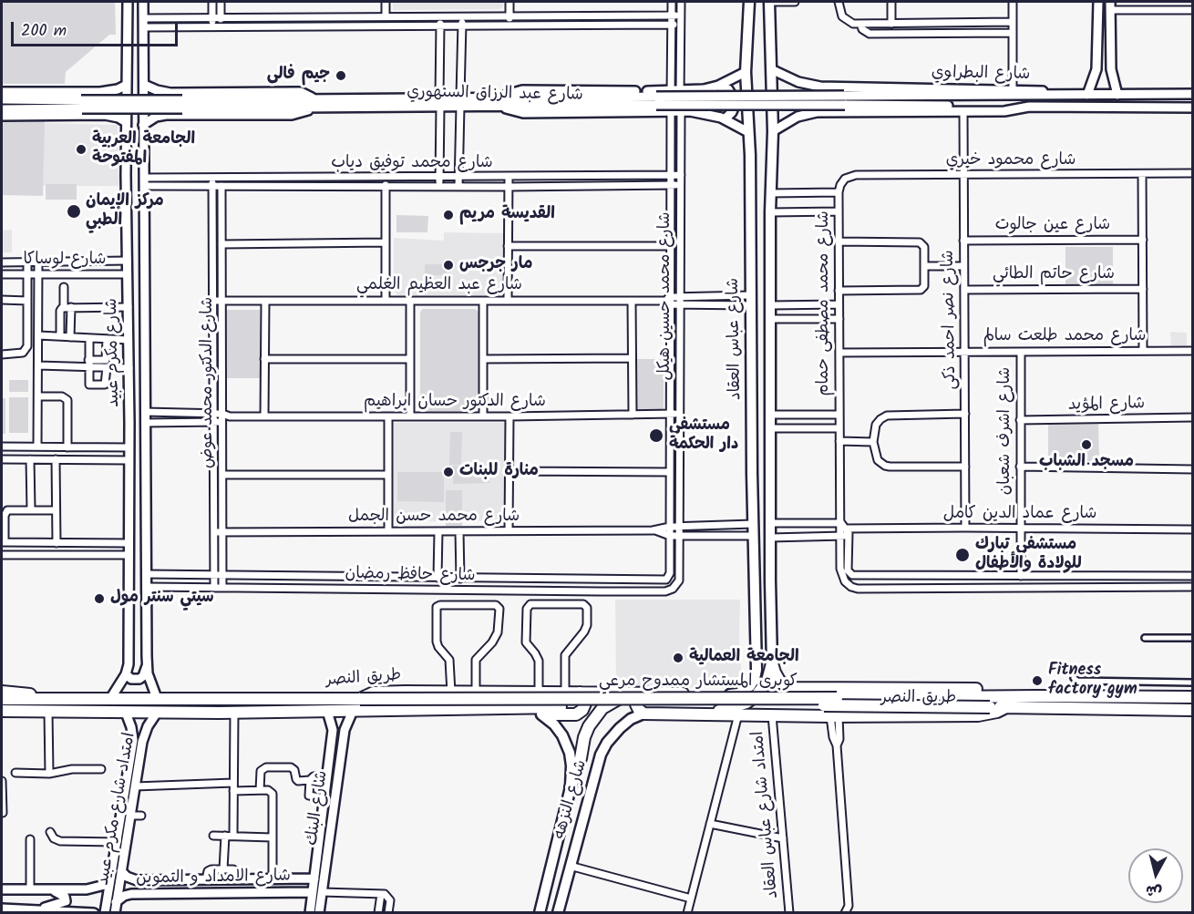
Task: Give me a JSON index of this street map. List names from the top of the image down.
{
  "streets": {
    "highway": ["طريق النصر", "كوبرى المستشار ممدوح مرعي"],
    "main road": ["شارع عباس العقاد", "شارع النزهه"],
    "street": [
      "شارع البطراوي",
      "شارع عبد الرزاق السنهوري",
      "شارع محمود خيري",
      "شارع محمد توفيق دياب",
      "شارع عين جالوت",
      "شارع لوساكا",
      "شارع حاتم الطائي",
      "شارع عبد العظيم الغلمي",
      "شارع محمد حسين هيكل",
      "شارع محمد مصطفى حمام",
      "شارع نصر احمد ذكى",
      "شارع محمد طلعت سالم",
      "شارع مكرم عبيد",
      "شارع الدكتور محمد عوض",
      "شارع الدكتور حسان ابراهيم",
      "شارع المؤيد",
      "شارع اشرف شعبان",
      "شارع عماد الدين كامل",
      "شارع محمد حسن الجمل",
      "شارع حافظ رمضان",
      "شارع البنك",
      "امتداد شارع مكرم عبيد",
      "امتداد شارع عباس العقاد",
      "شارع الامداد و التموين"
    ]
  },
  "crossings": [
    ["شارع البطراوي", "شارع نصر احمد ذكى"],
    ["شارع البطراوي", "شارع عباس العقاد"],
    ["شارع عبد الرزاق السنهوري", "شارع محمد حسين هيكل"],
    ["شارع عبد الرزاق السنهوري", "شارع عباس العقاد"],
    ["شارع عبد الرزاق السنهوري", "شارع مكرم عبيد"],
    ["شارع محمود خيري", "شارع محمد مصطفى حمام"],
    ["شارع محمود خيري", "شارع نصر احمد ذكى"],
    ["شارع محمد توفيق دياب", "شارع محمد حسين هيكل"],
    ["شارع محمد توفيق دياب", "شارع مكرم عبيد"],
    ["شارع محمد توفيق دياب", "شارع الدكتور محمد عوض"],
    ["شارع عين جالوت", "شارع نصر احمد ذكى"],
    ["شارع لوساكا", "شارع مكرم عبيد"],
    ["شارع حاتم الطائي", "شارع نصر احمد ذكى"],
    ["شارع عبد العظيم الغلمي", "شارع محمد حسين هيكل"],
    ["شارع عبد العظيم الغلمي", "شارع عباس العقاد"],
    ["شارع عبد العظيم الغلمي", "شارع الدكتور محمد عوض"],
    ["شارع محمد حسين هيكل", "شارع الدكتور حسان ابراهيم"],
    ["شارع محمد حسين هيكل", "شارع محمد حسن الجمل"],
    ["شارع محمد حسين هيكل", "شارع حافظ رمضان"],
    ["شارع محمد مصطفى حمام", "شارع محمد طلعت سالم"],
    ["شارع محمد مصطفى حمام", "شارع عباس العقاد"],
    ["شارع محمد مصطفى حمام", "شارع عماد الدين كامل"],
    ["شارع نصر احمد ذكى", "شارع محمد طلعت سالم"],
    ["شارع نصر احمد ذكى", "شارع عماد الدين كامل"],
    ["شارع محمد طلعت سالم", "شارع اشرف شعبان"],
    ["شارع عباس العقاد", "شارع عماد الدين كامل"],
    ["شارع عباس العقاد", "شارع محمد حسن الجمل"],
    ["شارع عباس العقاد", "طريق النصر"],
    ["شارع مكرم عبيد", "شارع الدكتور حسان ابراهيم"],
    ["شارع مكرم عبيد", "شارع حافظ رمضان"],
    ["شارع مكرم عبيد", "طريق النصر"],
    ["شارع الدكتور محمد عوض", "شارع الدكتور حسان ابراهيم"],
    ["شارع الدكتور محمد عوض", "شارع محمد حسن الجمل"],
    ["شارع الدكتور محمد عوض", "شارع حافظ رمضان"],
    ["شارع المؤيد", "شارع اشرف شعبان"],
    ["شارع اشرف شعبان", "شارع عماد الدين كامل"],
    ["طريق النصر", "كوبرى المستشار ممدوح مرعي"],
    ["طريق النصر", "شارع النزهه"],
    ["طريق النصر", "شارع البنك"],
    ["طريق النصر", "امتداد شارع مكرم عبيد"],
    ["طريق النصر", "امتداد شارع عباس العقاد"],
    ["كوبرى المستشار ممدوح مرعي", "شارع البنك"],
    ["شارع البنك", "شارع الامداد و التموين"],
    ["امتداد شارع مكرم عبيد", "شارع الامداد و التموين"]
  ],
  "places": [
    "جيم فالى",
    "الجامعة العربية المفتوحة",
    "مركز الإيمان الطبي",
    "القديسة مريم",
    "مار جرجس",
    "مستشفي دار الحكمة",
    "مسجد الشباب",
    "منارة للبنات",
    "مستشفى تبارك للولادة والأطفال",
    "سيتي سنتر مول",
    "الجامعة العمالية",
    "Fitness factory gym"
  ],
  "scale_bar": "200 m",
  "north": "bottom"
}
